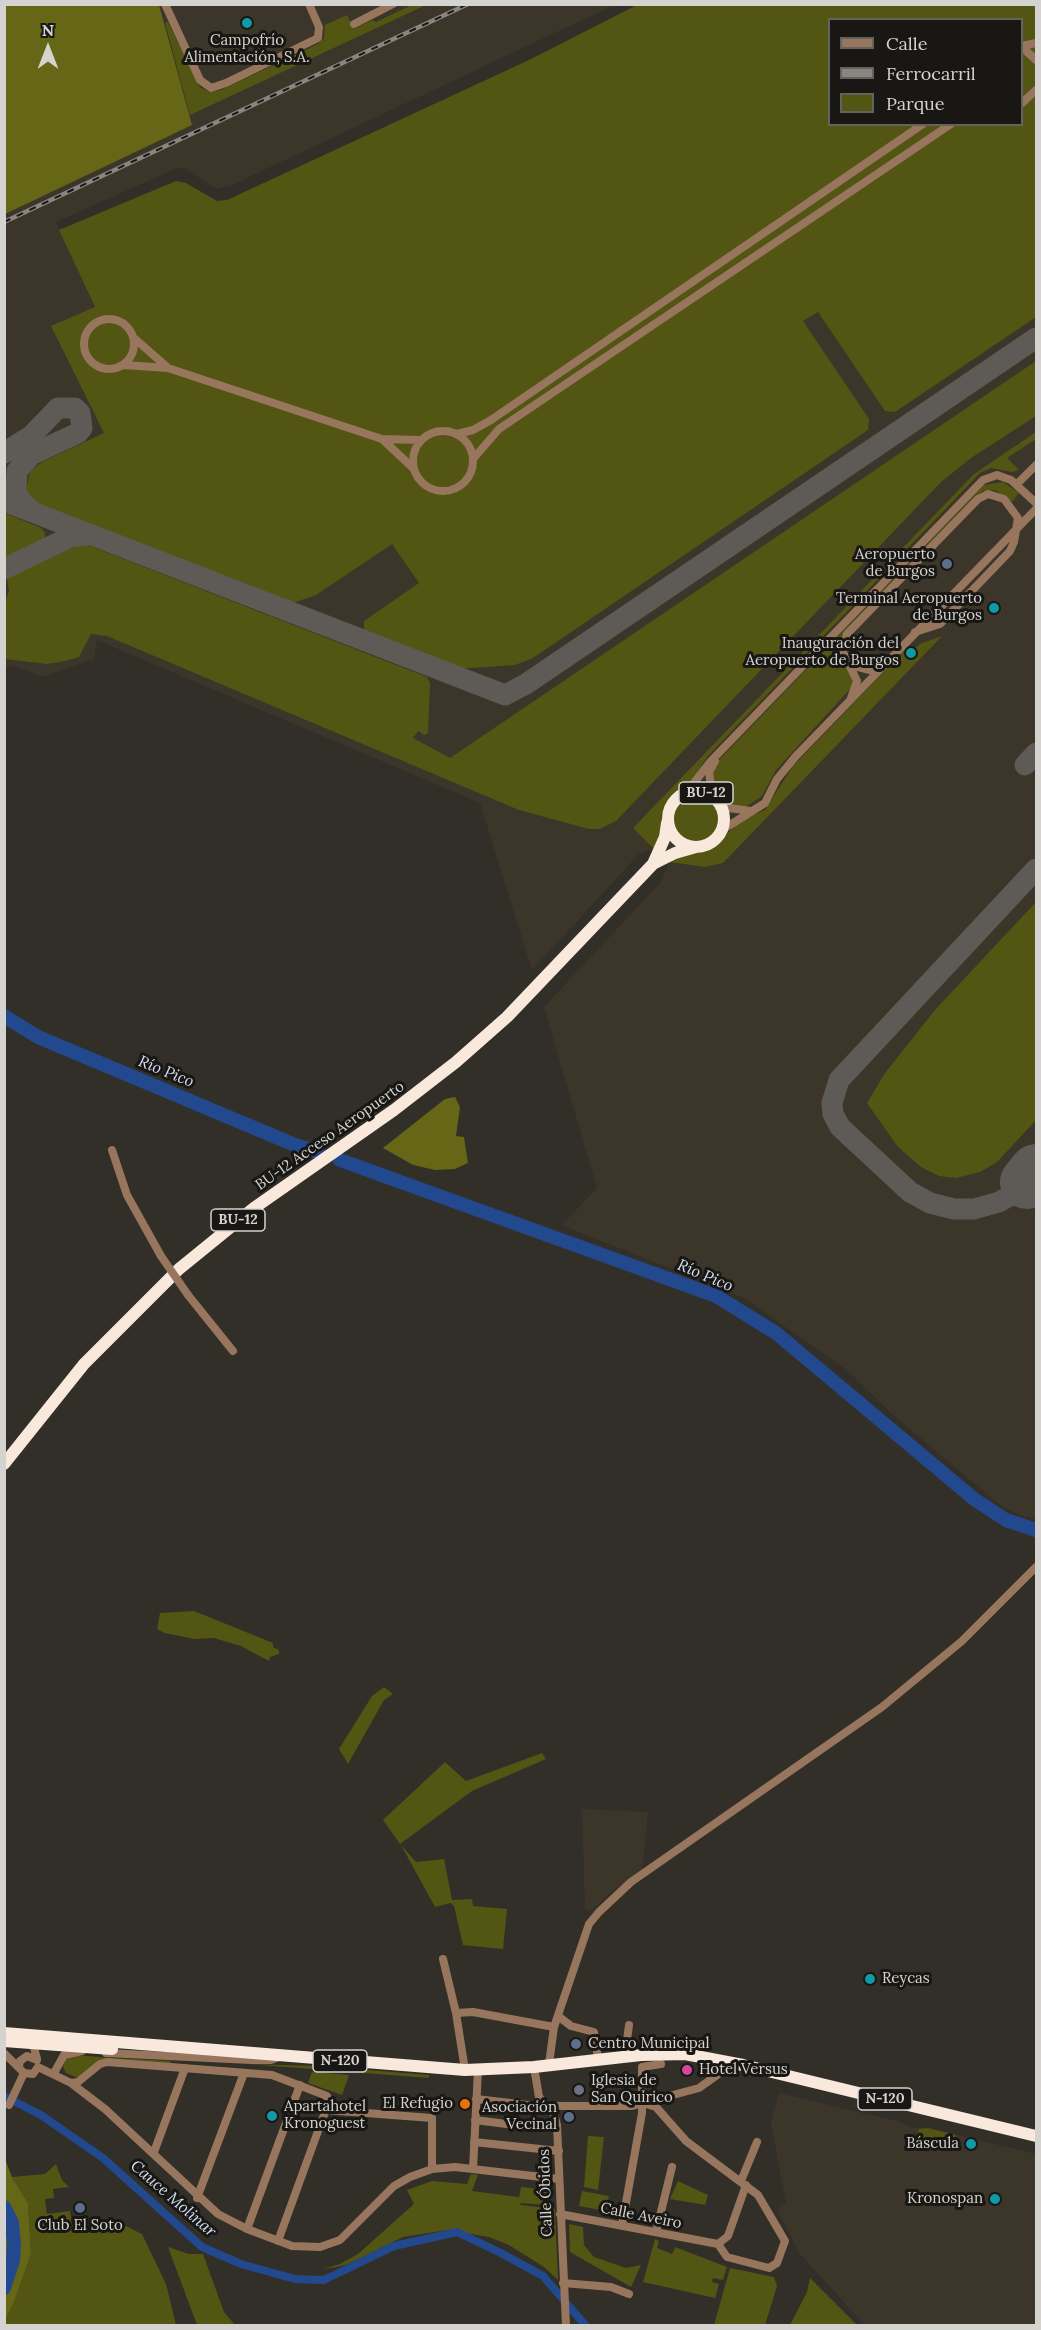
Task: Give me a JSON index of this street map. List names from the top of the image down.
{
  "streets": {
    "highway": ["BU-12", "BU-12 Acceso Aeropuerto", "N-120"],
    "street": ["Calle Óbidos", "Calle Aveiro"]
  },
  "crossings": [
    ["BU-12", "BU-12 Acceso Aeropuerto"],
    ["N-120", "Calle Óbidos"],
    ["Calle Óbidos", "Calle Aveiro"]
  ],
  "water": ["Río Pico", "Cauce Molinar"],
  "places": [
    "Campofrío Alimentación, S.A.",
    "Aeropuerto de Burgos",
    "Terminal Aeropuerto de Burgos",
    "Inauguración del Aeropuerto de Burgos",
    "Reycas",
    "Centro Municipal",
    "Hotel Versus",
    "Iglesia de San Quirico",
    "El Refugio",
    "Apartahotel Kronoguest",
    "Asociación Vecinal",
    "Báscula",
    "Kronospan",
    "Club El Soto"
  ],
  "legend": ["Calle", "Ferrocarril", "Parque"],
  "north": "top"
}
